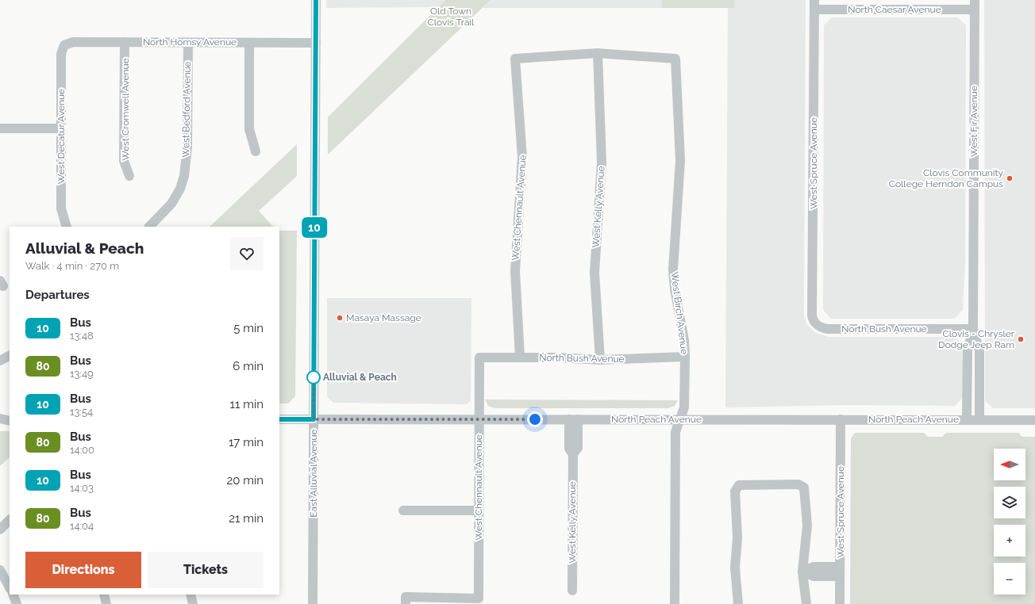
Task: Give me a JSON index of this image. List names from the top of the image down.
{
  "streets": {
    "street": [
      "North Caesar Avenue",
      "North Homsy Avenue",
      "West Cromwell Avenue",
      "West Bedford Avenue",
      "West Fir Avenue",
      "West Decatur Avenue",
      "West Spruce Avenue",
      "West Kelly Avenue",
      "West Chennault Avenue",
      "West Birch Avenue",
      "North Bush Avenue",
      "North Peach Avenue",
      "East Alluvial Avenue"
    ]
  },
  "crossings": [
    ["North Caesar Avenue", "West Fir Avenue"],
    ["North Caesar Avenue", "West Spruce Avenue"],
    ["North Homsy Avenue", "West Cromwell Avenue"],
    ["North Homsy Avenue", "West Bedford Avenue"],
    ["North Homsy Avenue", "West Decatur Avenue"],
    ["North Homsy Avenue", "East Alluvial Avenue"],
    ["West Fir Avenue", "North Bush Avenue"],
    ["West Fir Avenue", "North Peach Avenue"],
    ["West Spruce Avenue", "North Bush Avenue"],
    ["West Spruce Avenue", "North Peach Avenue"],
    ["West Kelly Avenue", "West Chennault Avenue"],
    ["West Kelly Avenue", "West Birch Avenue"],
    ["West Kelly Avenue", "North Bush Avenue"],
    ["West Kelly Avenue", "North Peach Avenue"],
    ["West Chennault Avenue", "West Birch Avenue"],
    ["West Chennault Avenue", "North Bush Avenue"],
    ["West Chennault Avenue", "North Peach Avenue"],
    ["West Birch Avenue", "North Bush Avenue"],
    ["West Birch Avenue", "North Peach Avenue"],
    ["North Peach Avenue", "East Alluvial Avenue"]
  ],
  "parks": ["Old Town Clovis Trail"],
  "places": [
    "Clovis Community College Herndon Campus",
    "Masaya Massage",
    "Clovis - Chrysler Dodge Jeep Ram",
    "Alluvial & Peach"
  ],
  "lines": ["bus line 10"],
  "north": "left",
  "page": {
    "on_map": "10",
    "heading": [
      ["Alluvial & Peach", "Walk · 4 min · 270 m"],
      "Departures"
    ],
    "list": [
      {
        "mark": "10",
        "name": "Bus",
        "note": "13:48",
        "value": "5 min"
      },
      {
        "mark": "80",
        "name": "Bus",
        "note": "13:49",
        "value": "6 min"
      },
      {
        "mark": "10",
        "name": "Bus",
        "note": "13:54",
        "value": "11 min"
      },
      {
        "mark": "80",
        "name": "Bus",
        "note": "14:00",
        "value": "17 min"
      },
      {
        "mark": "10",
        "name": "Bus",
        "note": "14:03",
        "value": "20 min"
      },
      {
        "mark": "80",
        "name": "Bus",
        "note": "14:04",
        "value": "21 min"
      }
    ],
    "map_buttons": ["+", "−"],
    "buttons": ["Directions", "Tickets"]
  }
}
